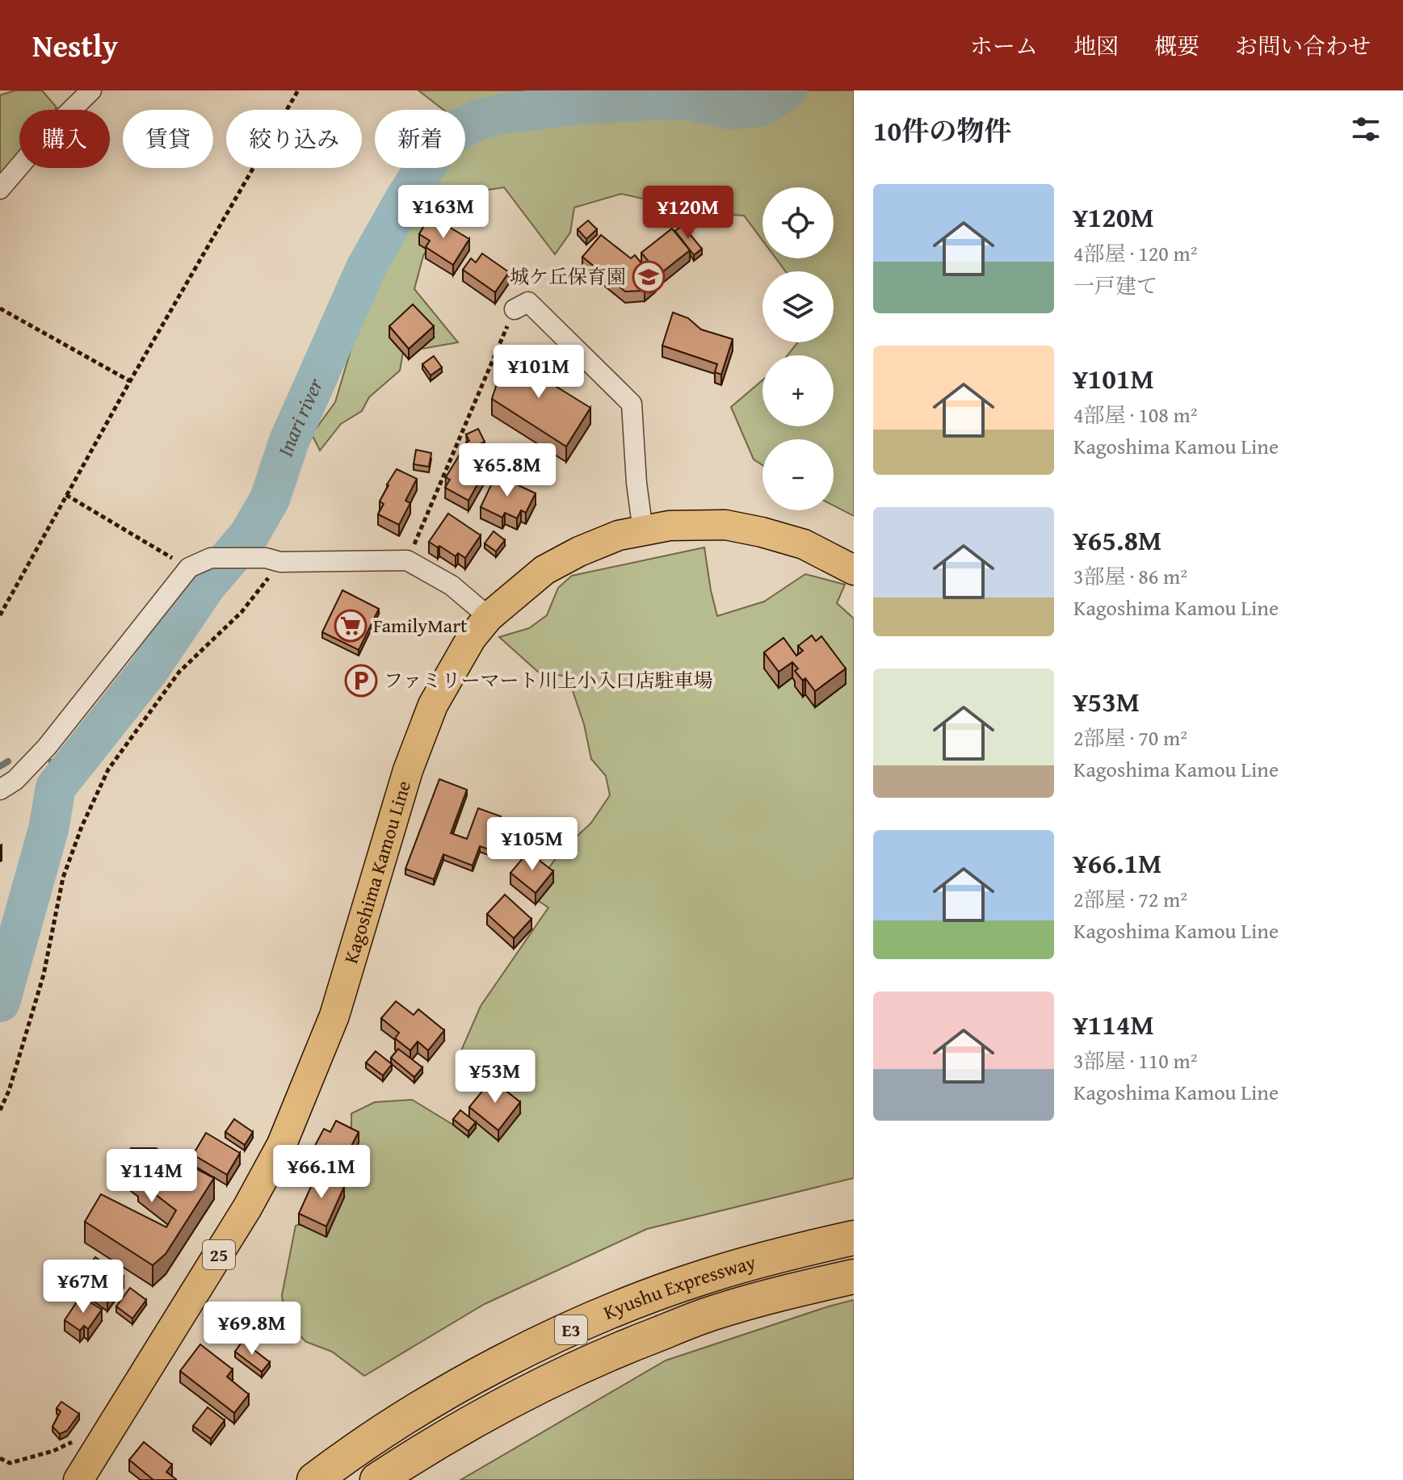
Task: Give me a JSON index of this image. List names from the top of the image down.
{
  "streets": {
    "highway": ["Kyushu Expressway", "E3"],
    "main road": ["Kagoshima Kamou Line", "25"]
  },
  "water": ["Inari river"],
  "places": {
    "school or university": ["城ケ丘保育園"],
    "supermarket": ["FamilyMart"],
    "parking": ["ファミリーマート川上小入口店駐車場"]
  },
  "page": {
    "header": "Nestly",
    "nav": [
      "ホーム",
      "地図",
      "概要",
      "お問い合わせ"
    ],
    "heading": "10件の物件",
    "chip": [
      "購入",
      "賃貸",
      "絞り込み",
      "新着"
    ],
    "list": [
      {
        "name": "¥120M",
        "note": "4部屋 · 120 m² · 一戸建て"
      },
      {
        "name": "¥101M",
        "note": "4部屋 · 108 m² · Kagoshima Kamou Line"
      },
      {
        "name": "¥65.8M",
        "note": "3部屋 · 86 m² · Kagoshima Kamou Line"
      },
      {
        "name": "¥53M",
        "note": "2部屋 · 70 m² · Kagoshima Kamou Line"
      },
      {
        "name": "¥66.1M",
        "note": "2部屋 · 72 m² · Kagoshima Kamou Line"
      },
      {
        "name": "¥114M",
        "note": "3部屋 · 110 m² · Kagoshima Kamou Line"
      }
    ],
    "price": [
      "¥163M",
      "¥120M",
      "¥101M",
      "¥65.8M",
      "¥105M",
      "¥53M",
      "¥66.1M",
      "¥114M",
      "¥67M",
      "¥69.8M"
    ],
    "map_buttons": ["+", "−"]
  }
}
